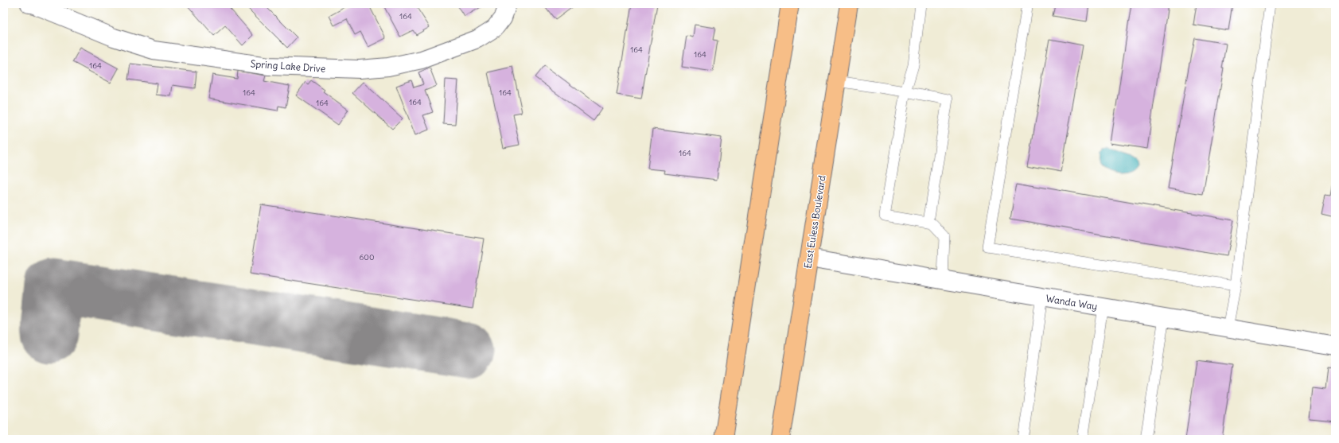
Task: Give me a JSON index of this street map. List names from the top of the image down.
{
  "streets": {
    "main road": ["East Euless Boulevard"],
    "street": ["Spring Lake Drive", "Wanda Way"]
  },
  "crossings": [
    ["East Euless Boulevard", "Wanda Way"]
  ],
  "house_numbers": [
    "164",
    "164",
    "164",
    "164",
    "164",
    "164",
    "164",
    "164",
    "164",
    "600"
  ]
}
